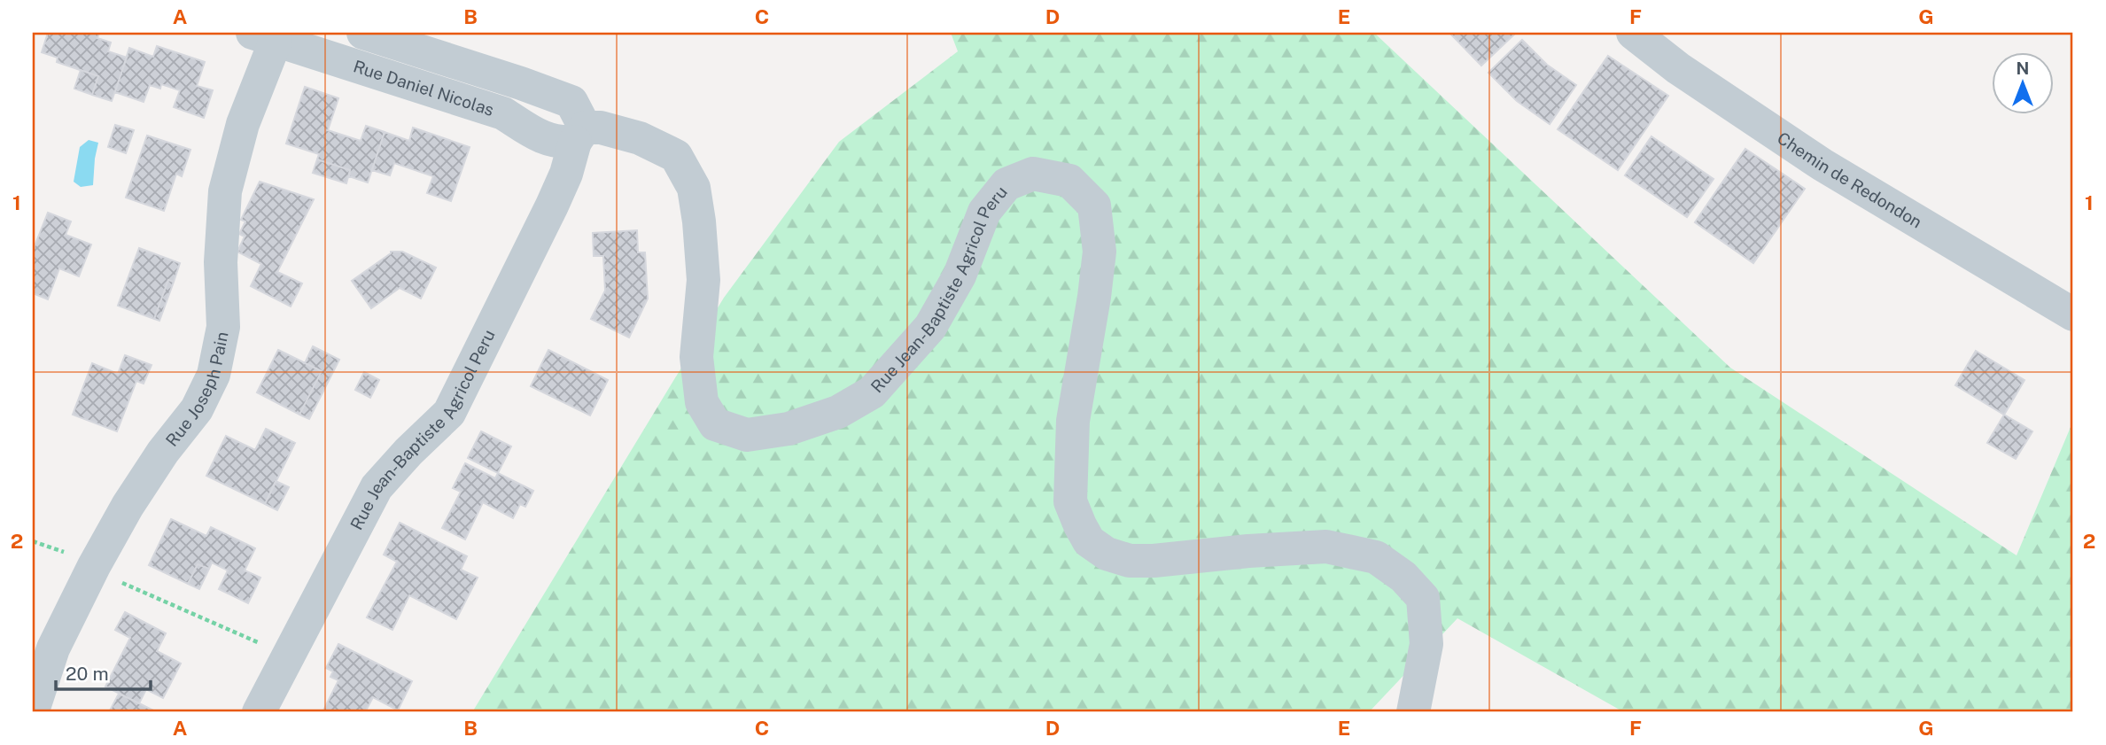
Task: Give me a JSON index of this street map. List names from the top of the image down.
{
  "streets": {
    "street": [
      "Rue Daniel Nicolas",
      "Chemin de Redondon",
      "Rue Jean-Baptiste Agricol Peru",
      "Rue Joseph Pain"
    ]
  },
  "crossings": [
    ["Rue Daniel Nicolas", "Rue Jean-Baptiste Agricol Peru"],
    ["Rue Daniel Nicolas", "Rue Joseph Pain"]
  ],
  "scale_bar": "20 m",
  "north": "top",
  "grid": {
    "columns": [
      "A",
      "B",
      "C",
      "D",
      "E",
      "F",
      "G"
    ],
    "rows": ["1", "2"]
  }
}
